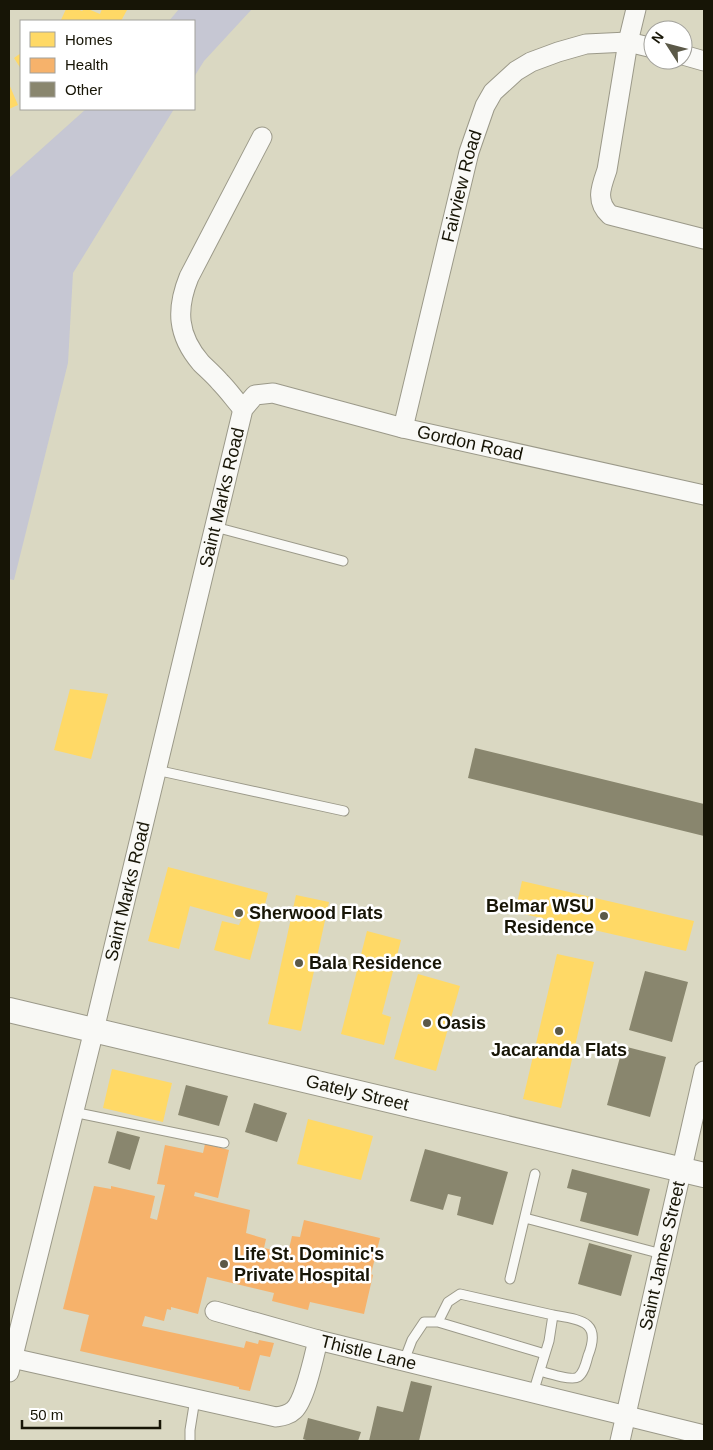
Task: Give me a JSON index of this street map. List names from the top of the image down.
{
  "streets": {
    "street": [
      "Fairview Road",
      "Gordon Road",
      "Saint Marks Road",
      "Gately Street",
      "Saint James Street",
      "Thistle Lane"
    ]
  },
  "crossings": [
    ["Fairview Road", "Gordon Road"],
    ["Gordon Road", "Saint Marks Road"],
    ["Saint Marks Road", "Gately Street"],
    ["Saint Marks Road", "Thistle Lane"],
    ["Gately Street", "Saint James Street"],
    ["Saint James Street", "Thistle Lane"]
  ],
  "places": [
    "Sherwood Flats",
    "Belmar WSU Residence",
    "Bala Residence",
    "Oasis",
    "Jacaranda Flats",
    "Life St. Dominic's Private Hospital"
  ],
  "legend": ["Homes", "Health", "Other"],
  "scale_bar": "50 m",
  "north": "top left"
}
